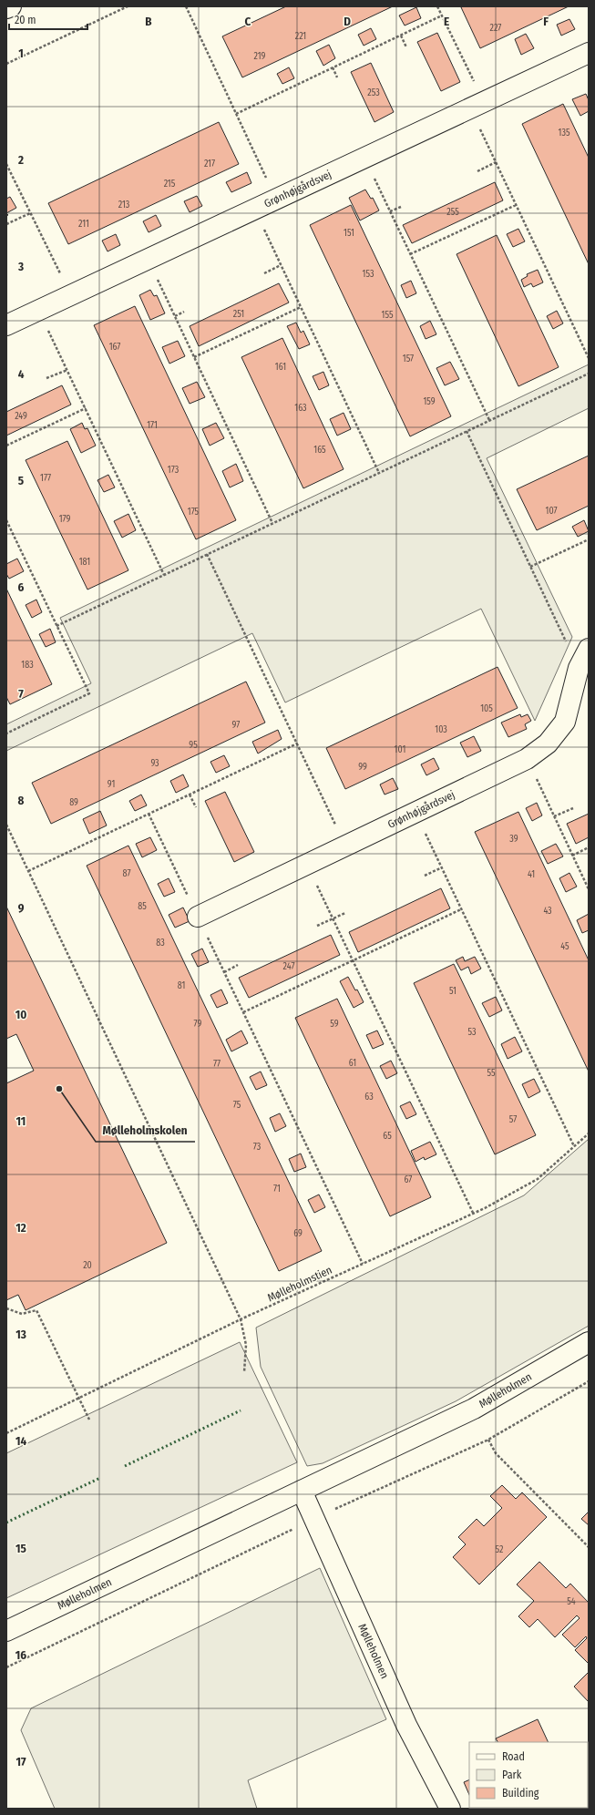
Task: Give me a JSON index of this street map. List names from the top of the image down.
{
  "streets": {
    "street": ["Grønhøjgårdsvej", "Mølleholmen"],
    "path": ["Mølleholmstien"]
  },
  "places": ["Mølleholmskolen"],
  "house_numbers": [
    "227",
    "221",
    "219",
    "253",
    "135",
    "217",
    "215",
    "213",
    "255",
    "211",
    "151",
    "153",
    "251",
    "155",
    "167",
    "157",
    "161",
    "159",
    "163",
    "249",
    "171",
    "165",
    "173",
    "177",
    "107",
    "175",
    "179",
    "181",
    "183",
    "105",
    "97",
    "103",
    "95",
    "101",
    "93",
    "99",
    "91",
    "89",
    "39",
    "87",
    "41",
    "85",
    "43",
    "83",
    "45",
    "247",
    "81",
    "51",
    "79",
    "59",
    "53",
    "61",
    "77",
    "55",
    "63",
    "75",
    "57",
    "65",
    "73",
    "67",
    "71",
    "69",
    "20",
    "52",
    "54"
  ],
  "legend": ["Road", "Park", "Building"],
  "scale_bar": "20 m",
  "grid": {
    "columns": [
      "B",
      "C",
      "D",
      "E",
      "F"
    ],
    "rows": [
      "1",
      "2",
      "3",
      "4",
      "5",
      "6",
      "7",
      "8",
      "9",
      "10",
      "11",
      "12",
      "13",
      "14",
      "15",
      "16",
      "17"
    ]
  }
}
